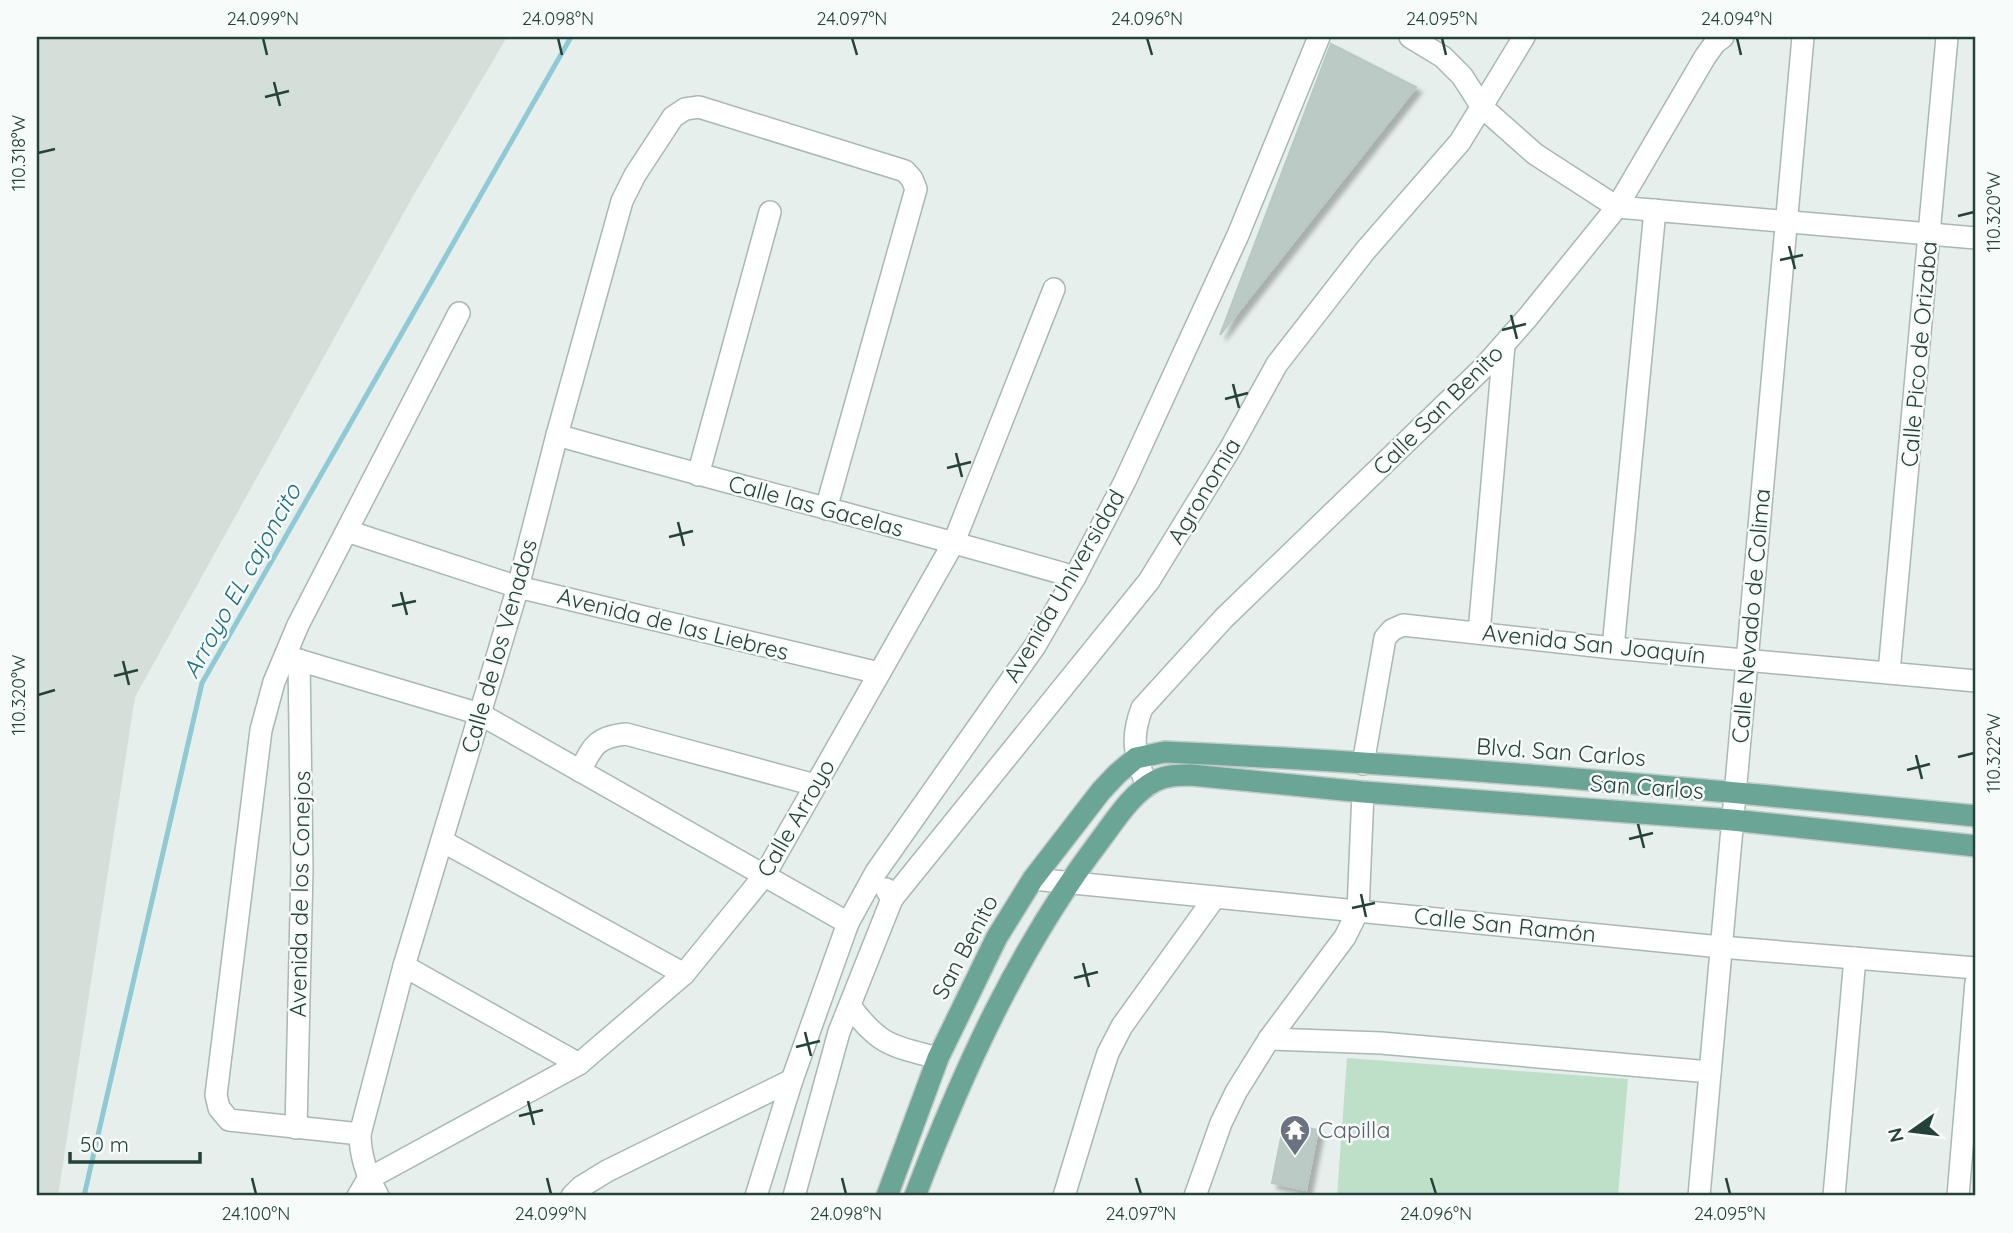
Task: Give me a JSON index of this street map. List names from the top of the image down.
{
  "streets": {
    "main road": ["Blvd. San Carlos", "San Carlos", "San Benito"],
    "street": [
      "Calle Pico de Orizaba",
      "Calle San Benito",
      "Agronomia",
      "Calle las Gacelas",
      "Avenida Universidad",
      "Calle Nevado de Colima",
      "Avenida de las Liebres",
      "Avenida San Joaquín",
      "Calle de los Venados",
      "Calle Arroyo",
      "Avenida de los Conejos",
      "Calle San Ramón"
    ]
  },
  "crossings": [
    ["Calle Pico de Orizaba", "Avenida San Joaquín"],
    ["Calle San Benito", "Blvd. San Carlos"],
    ["Calle San Benito", "San Benito"],
    ["Calle las Gacelas", "Avenida Universidad"],
    ["Calle las Gacelas", "Calle de los Venados"],
    ["Calle las Gacelas", "Calle Arroyo"],
    ["Calle Nevado de Colima", "Avenida San Joaquín"],
    ["Calle Nevado de Colima", "Blvd. San Carlos"],
    ["Calle Nevado de Colima", "San Carlos"],
    ["Calle Nevado de Colima", "Calle San Ramón"],
    ["Avenida de las Liebres", "Calle de los Venados"],
    ["Avenida de las Liebres", "Calle Arroyo"],
    ["Avenida de las Liebres", "Avenida de los Conejos"],
    ["Avenida San Joaquín", "Blvd. San Carlos"],
    ["Calle de los Venados", "Calle Arroyo"],
    ["Blvd. San Carlos", "San Benito"],
    ["Calle San Ramón", "San Benito"]
  ],
  "water": ["Arroyo EL cajoncito"],
  "places": {
    "temple": ["Capilla"]
  },
  "scale_bar": "50 m",
  "north": "left",
  "coordinates": [
    "24.099°N",
    "24.098°N",
    "24.097°N",
    "24.096°N",
    "24.095°N",
    "24.094°N",
    "110.318°W",
    "110.320°W",
    "110.322°W",
    "24.100°N"
  ]
}
